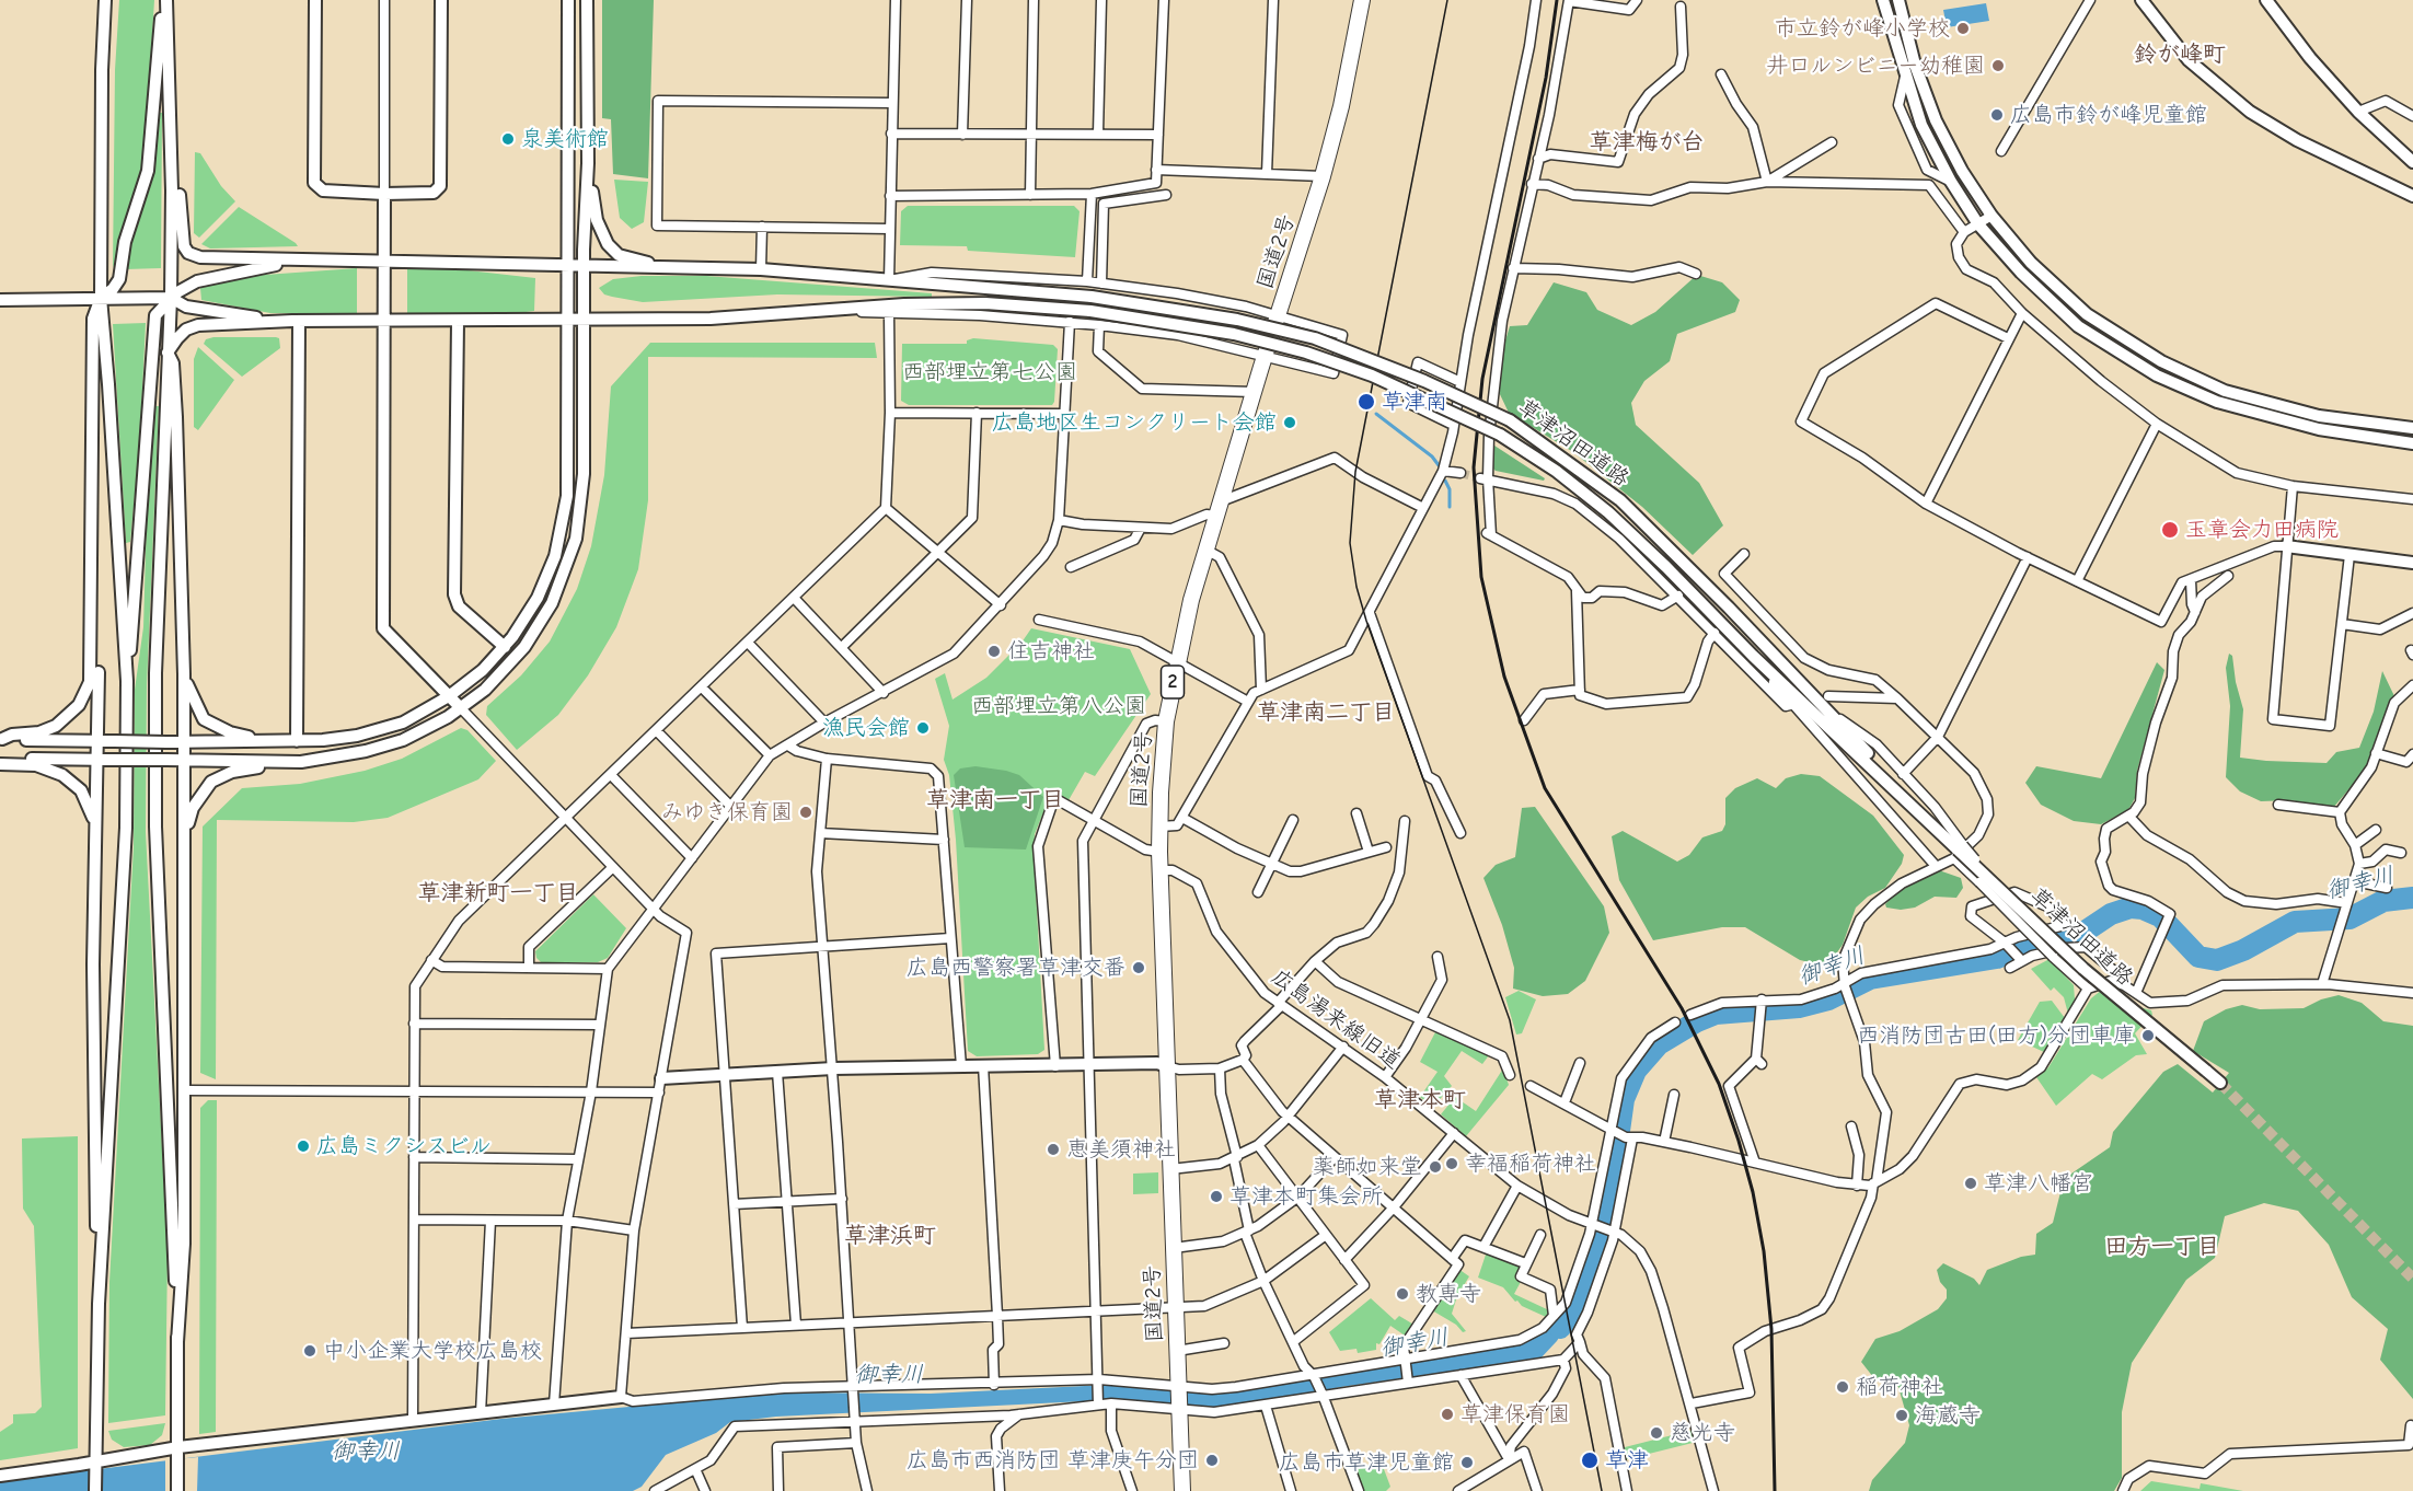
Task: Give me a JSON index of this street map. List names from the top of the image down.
{
  "streets": {
    "highway": ["国道2号", "2"],
    "street": ["草津沼田道路", "広島湯来線旧道"]
  },
  "crossings": [
    ["国道2号", "広島湯来線旧道"]
  ],
  "districts": [
    "鈴が峰町",
    "草津梅が台",
    "草津南二丁目",
    "草津南一丁目",
    "草津新町一丁目",
    "草津本町",
    "草津浜町",
    "田方一丁目"
  ],
  "water": ["御幸川"],
  "parks": ["西部埋立第七公園", "西部埋立第八公園"],
  "places": [
    "市立鈴が峰小学校",
    "井口ルンビニー幼稚園",
    "広島市鈴が峰児童館",
    "泉美術館",
    "草津南",
    "広島地区生コンクリート会館",
    "玉章会力田病院",
    "住吉神社",
    "漁民会館",
    "みゆき保育園",
    "広島西警察署草津交番",
    "西消防団古田(田方)分団車庫",
    "広島ミクシスビル",
    "恵美須神社",
    "幸福稲荷神社",
    "薬師如来堂",
    "草津八幡宮",
    "草津本町集会所",
    "教専寺",
    "中小企業大学校広島校",
    "稲荷神社",
    "草津保育園",
    "海蔵寺",
    "慈光寺",
    "広島市西消防団 草津庚午分団",
    "草津",
    "広島市草津児童館"
  ]
}
